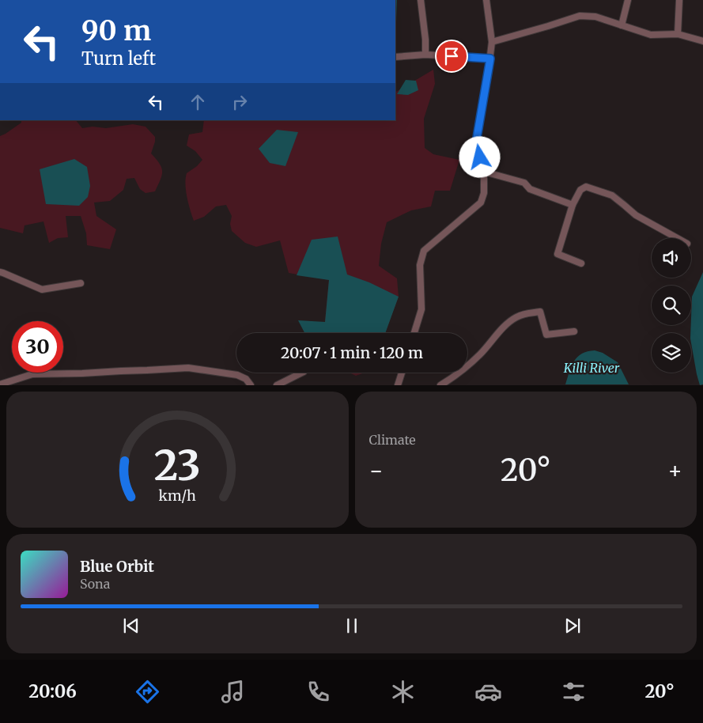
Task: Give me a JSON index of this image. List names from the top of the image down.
{
  "water": ["Killi River"],
  "page": {
    "turn": ["90 m", "Turn left"],
    "limit": "30",
    "trip": "20:07 · 1 min · 120 m",
    "tile": "Climate",
    "heat": ["−", "20°", "+"],
    "song": ["Blue Orbit", "Sona"],
    "tabs": ["20:06", "20°"],
    "gauge": ["23", "km/h"]
  }
}
